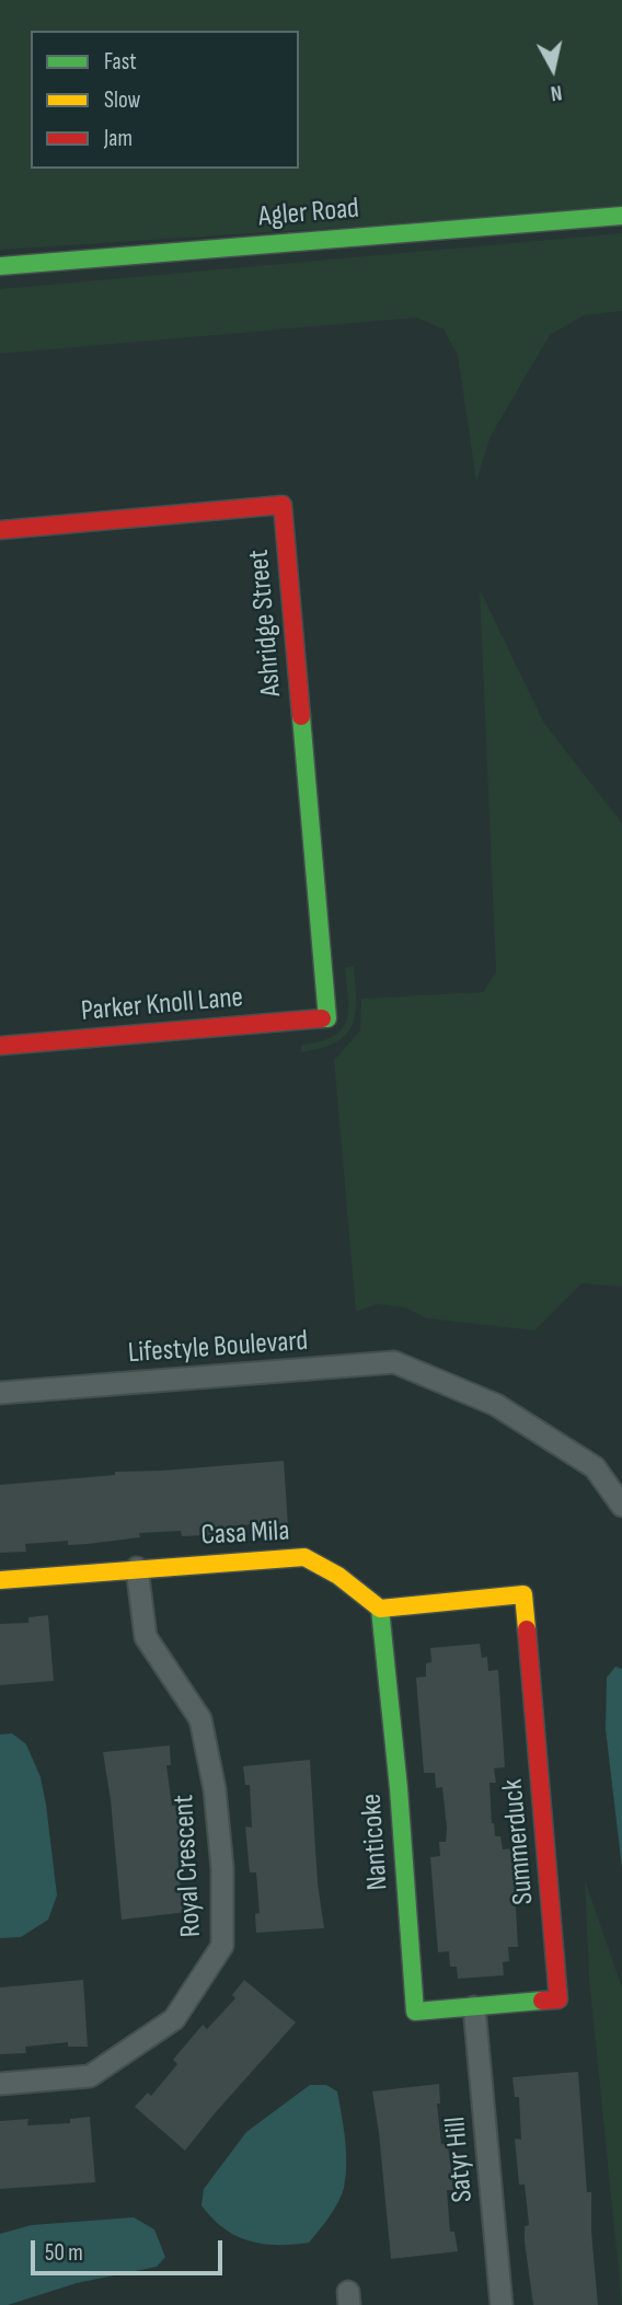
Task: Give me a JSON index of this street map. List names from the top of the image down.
{
  "streets": {
    "street": [
      "Agler Road",
      "Ashridge Street",
      "Parker Knoll Lane",
      "Lifestyle Boulevard",
      "Casa Mila",
      "Nanticoke",
      "Summerduck",
      "Royal Crescent",
      "Satyr Hill"
    ]
  },
  "crossings": [
    ["Ashridge Street", "Parker Knoll Lane"],
    ["Casa Mila", "Nanticoke"],
    ["Casa Mila", "Summerduck"],
    ["Casa Mila", "Royal Crescent"],
    ["Nanticoke", "Summerduck"],
    ["Nanticoke", "Satyr Hill"],
    ["Summerduck", "Satyr Hill"]
  ],
  "legend": ["Fast", "Slow", "Jam"],
  "scale_bar": "50 m",
  "north": "bottom"
}
